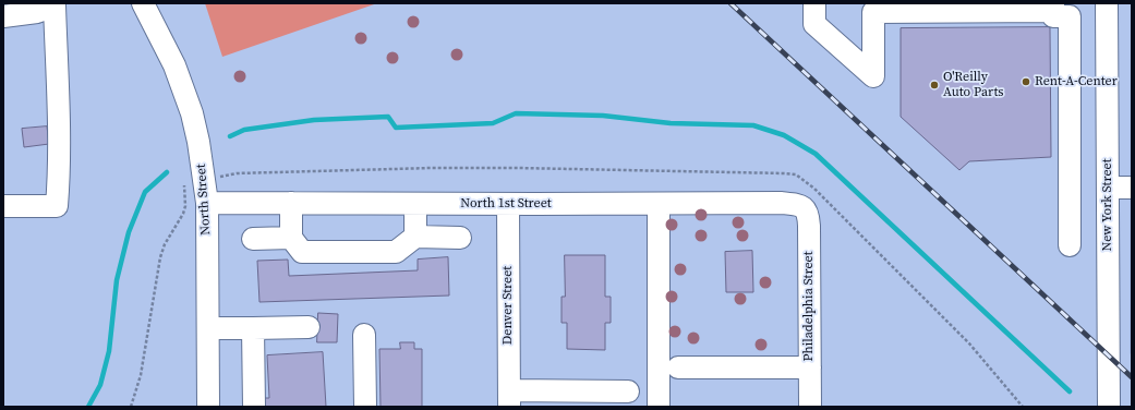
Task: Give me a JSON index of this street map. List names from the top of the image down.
{
  "streets": {
    "street": [
      "North Street",
      "North 1st Street",
      "New York Street",
      "Denver Street",
      "Philadelphia Street"
    ]
  },
  "crossings": [
    ["North Street", "North 1st Street"],
    ["North 1st Street", "Denver Street"],
    ["North 1st Street", "Philadelphia Street"]
  ],
  "places": ["Rent-A-Center", "O'Reilly Auto Parts"]
}
